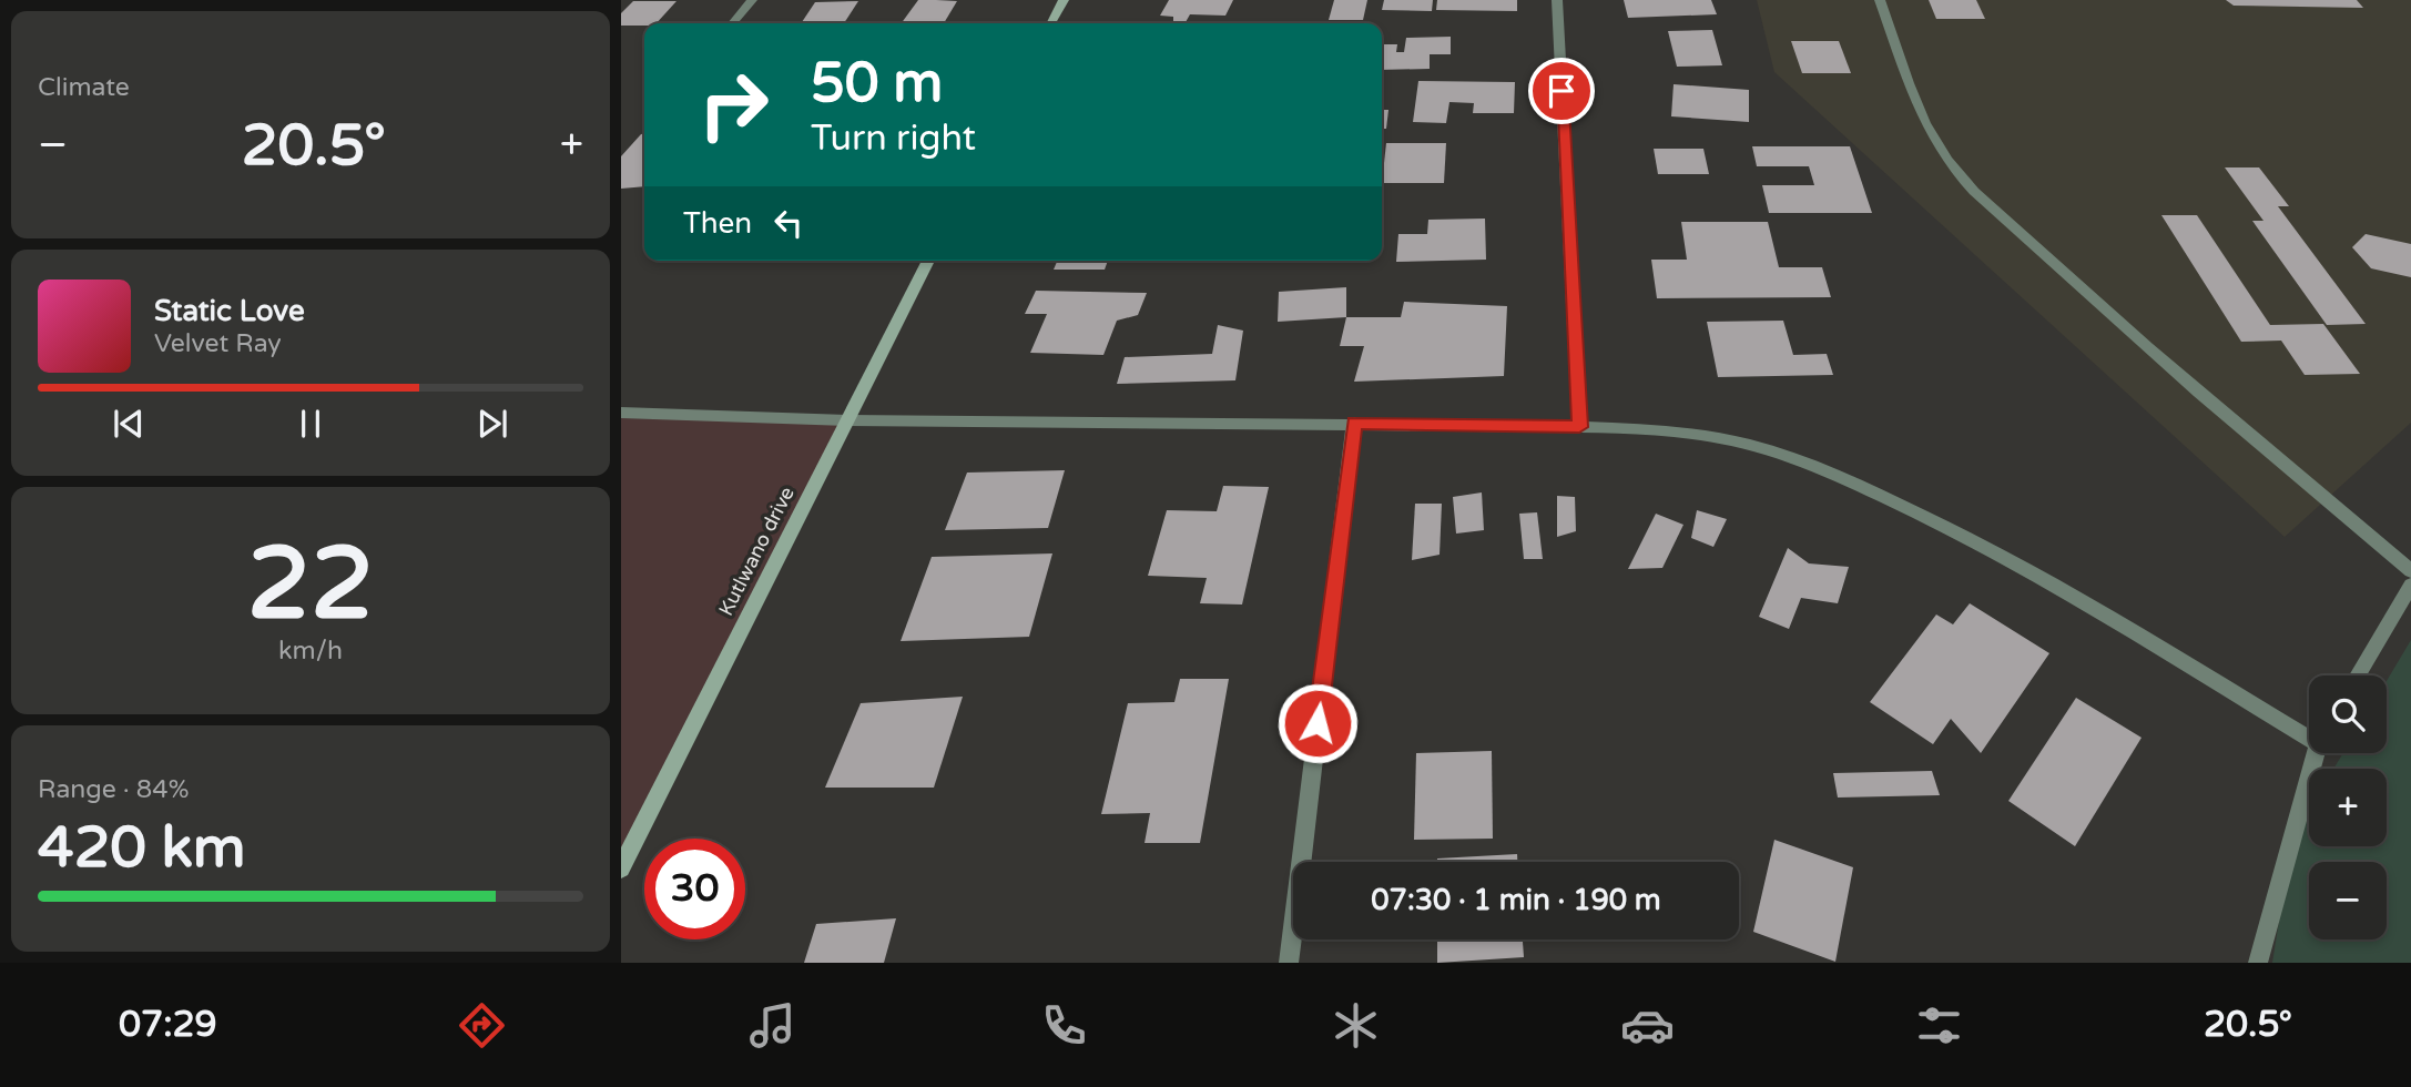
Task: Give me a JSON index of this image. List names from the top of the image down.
{
  "streets": {
    "street": ["Kutlwano drive"]
  },
  "page": {
    "tile": [
      "Climate",
      ["22", "km/h"],
      ["Range · 84%", "420 km"]
    ],
    "turn": ["50 m", "Turn right"],
    "heat": ["−", "20.5°", "+"],
    "then": "Then",
    "song": ["Static Love", "Velvet Ray"],
    "map_buttons": ["+", "−"],
    "limit": "30",
    "trip": "07:30 · 1 min · 190 m",
    "tabs": ["07:29", "20.5°"]
  }
}
